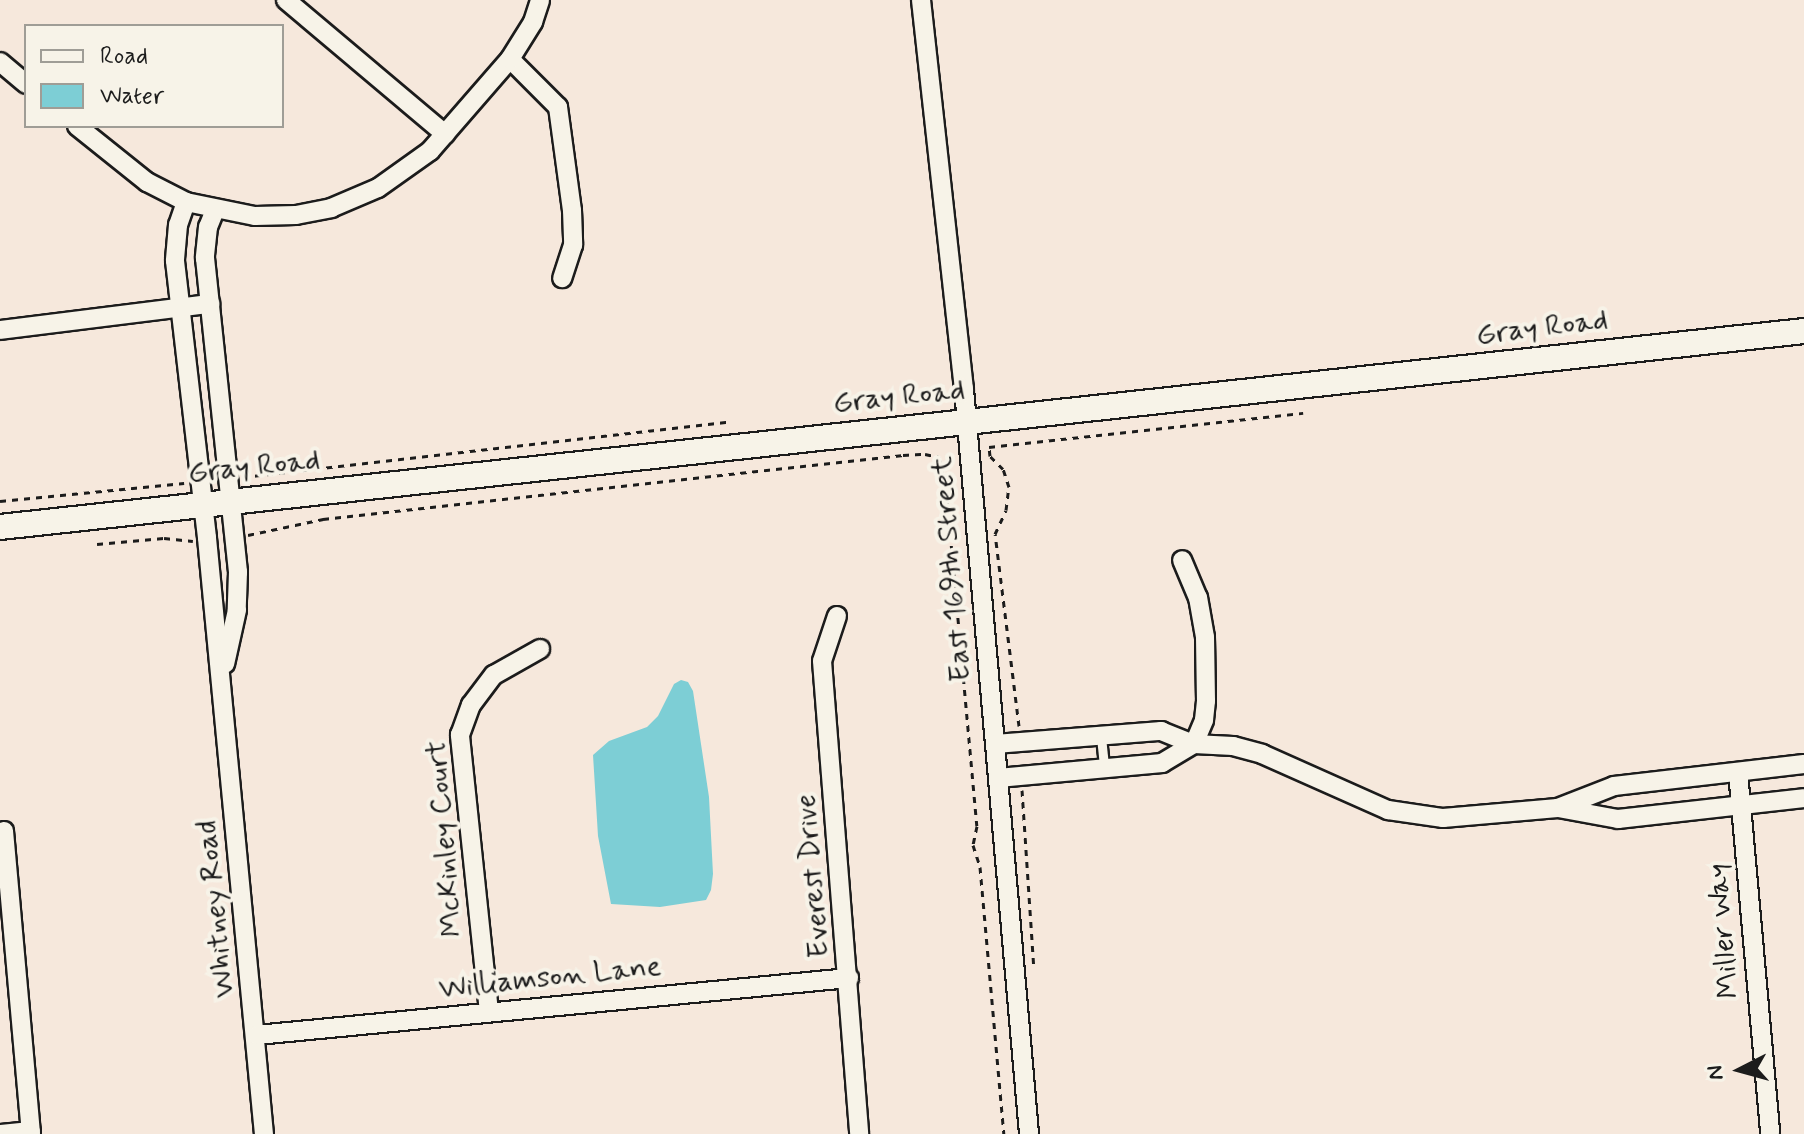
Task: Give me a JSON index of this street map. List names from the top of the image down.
{
  "streets": {
    "street": [
      "Gray Road",
      "East 169th Street",
      "McKinley Court",
      "Everest Drive",
      "Whitney Road",
      "Miller Way",
      "Williamson Lane"
    ]
  },
  "crossings": [
    ["Gray Road", "East 169th Street"],
    ["Gray Road", "Whitney Road"],
    ["McKinley Court", "Williamson Lane"],
    ["Everest Drive", "Williamson Lane"],
    ["Whitney Road", "Williamson Lane"]
  ],
  "legend": ["Road", "Water"],
  "north": "left"
}
